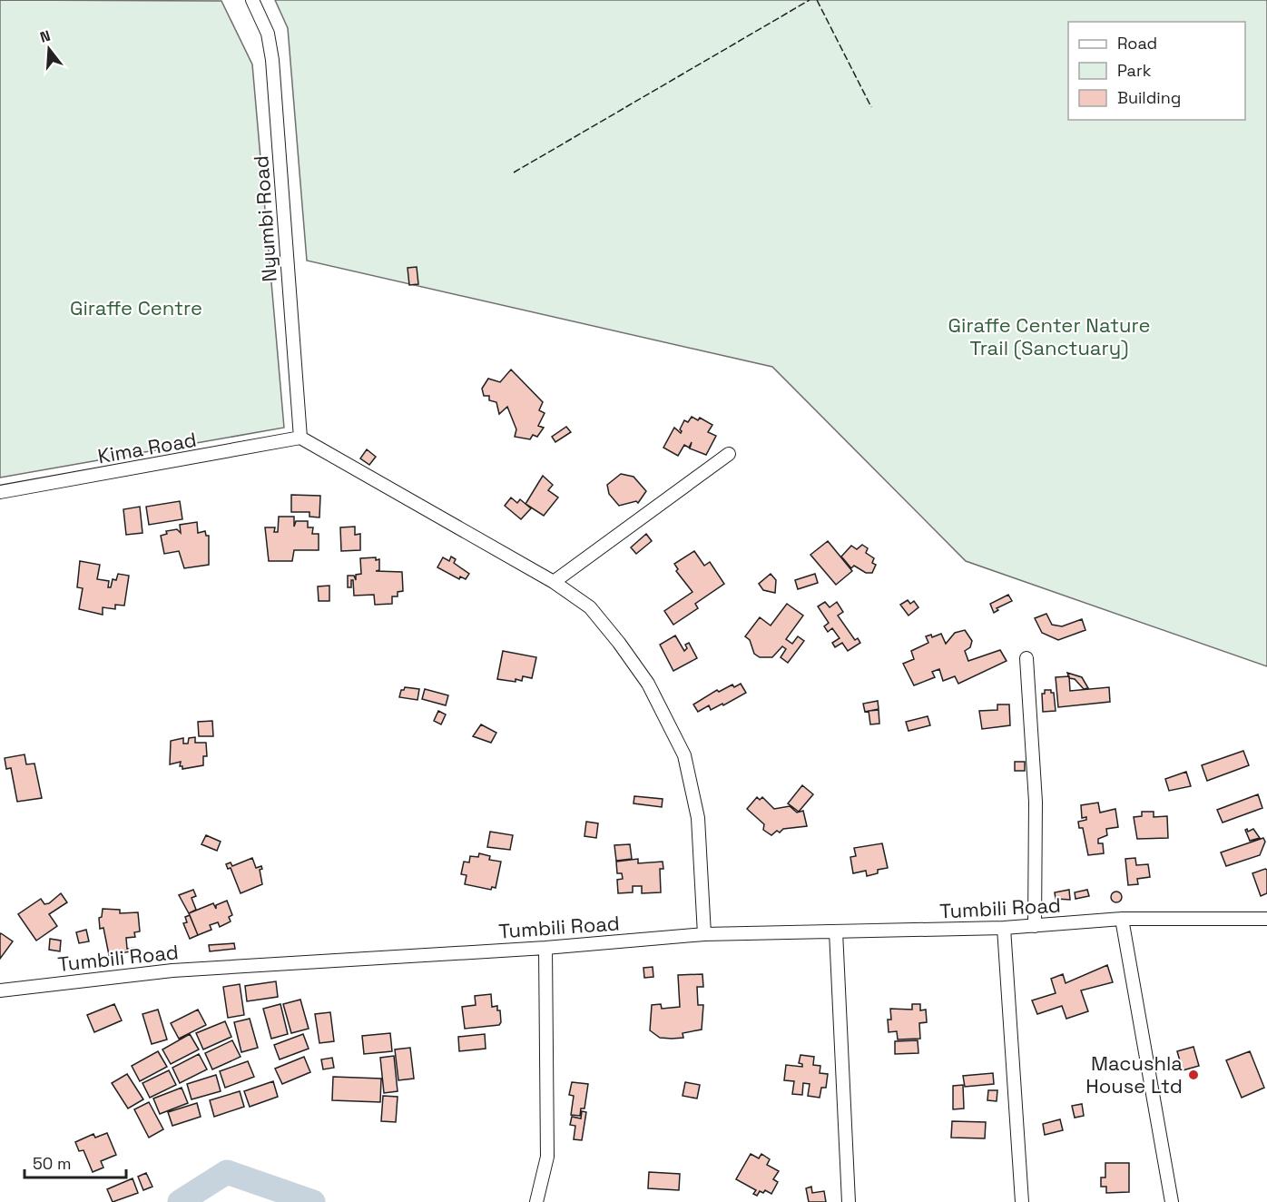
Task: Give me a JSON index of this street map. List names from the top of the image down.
{
  "streets": {
    "street": ["Nyumbi Road", "Kima Road", "Tumbili Road"]
  },
  "crossings": [
    ["Nyumbi Road", "Kima Road"]
  ],
  "parks": ["Giraffe Centre", "Giraffe Center Nature Trail (Sanctuary)"],
  "places": ["Macushla House Ltd"],
  "legend": ["Road", "Park", "Building"],
  "scale_bar": "50 m",
  "north": "top"
}
